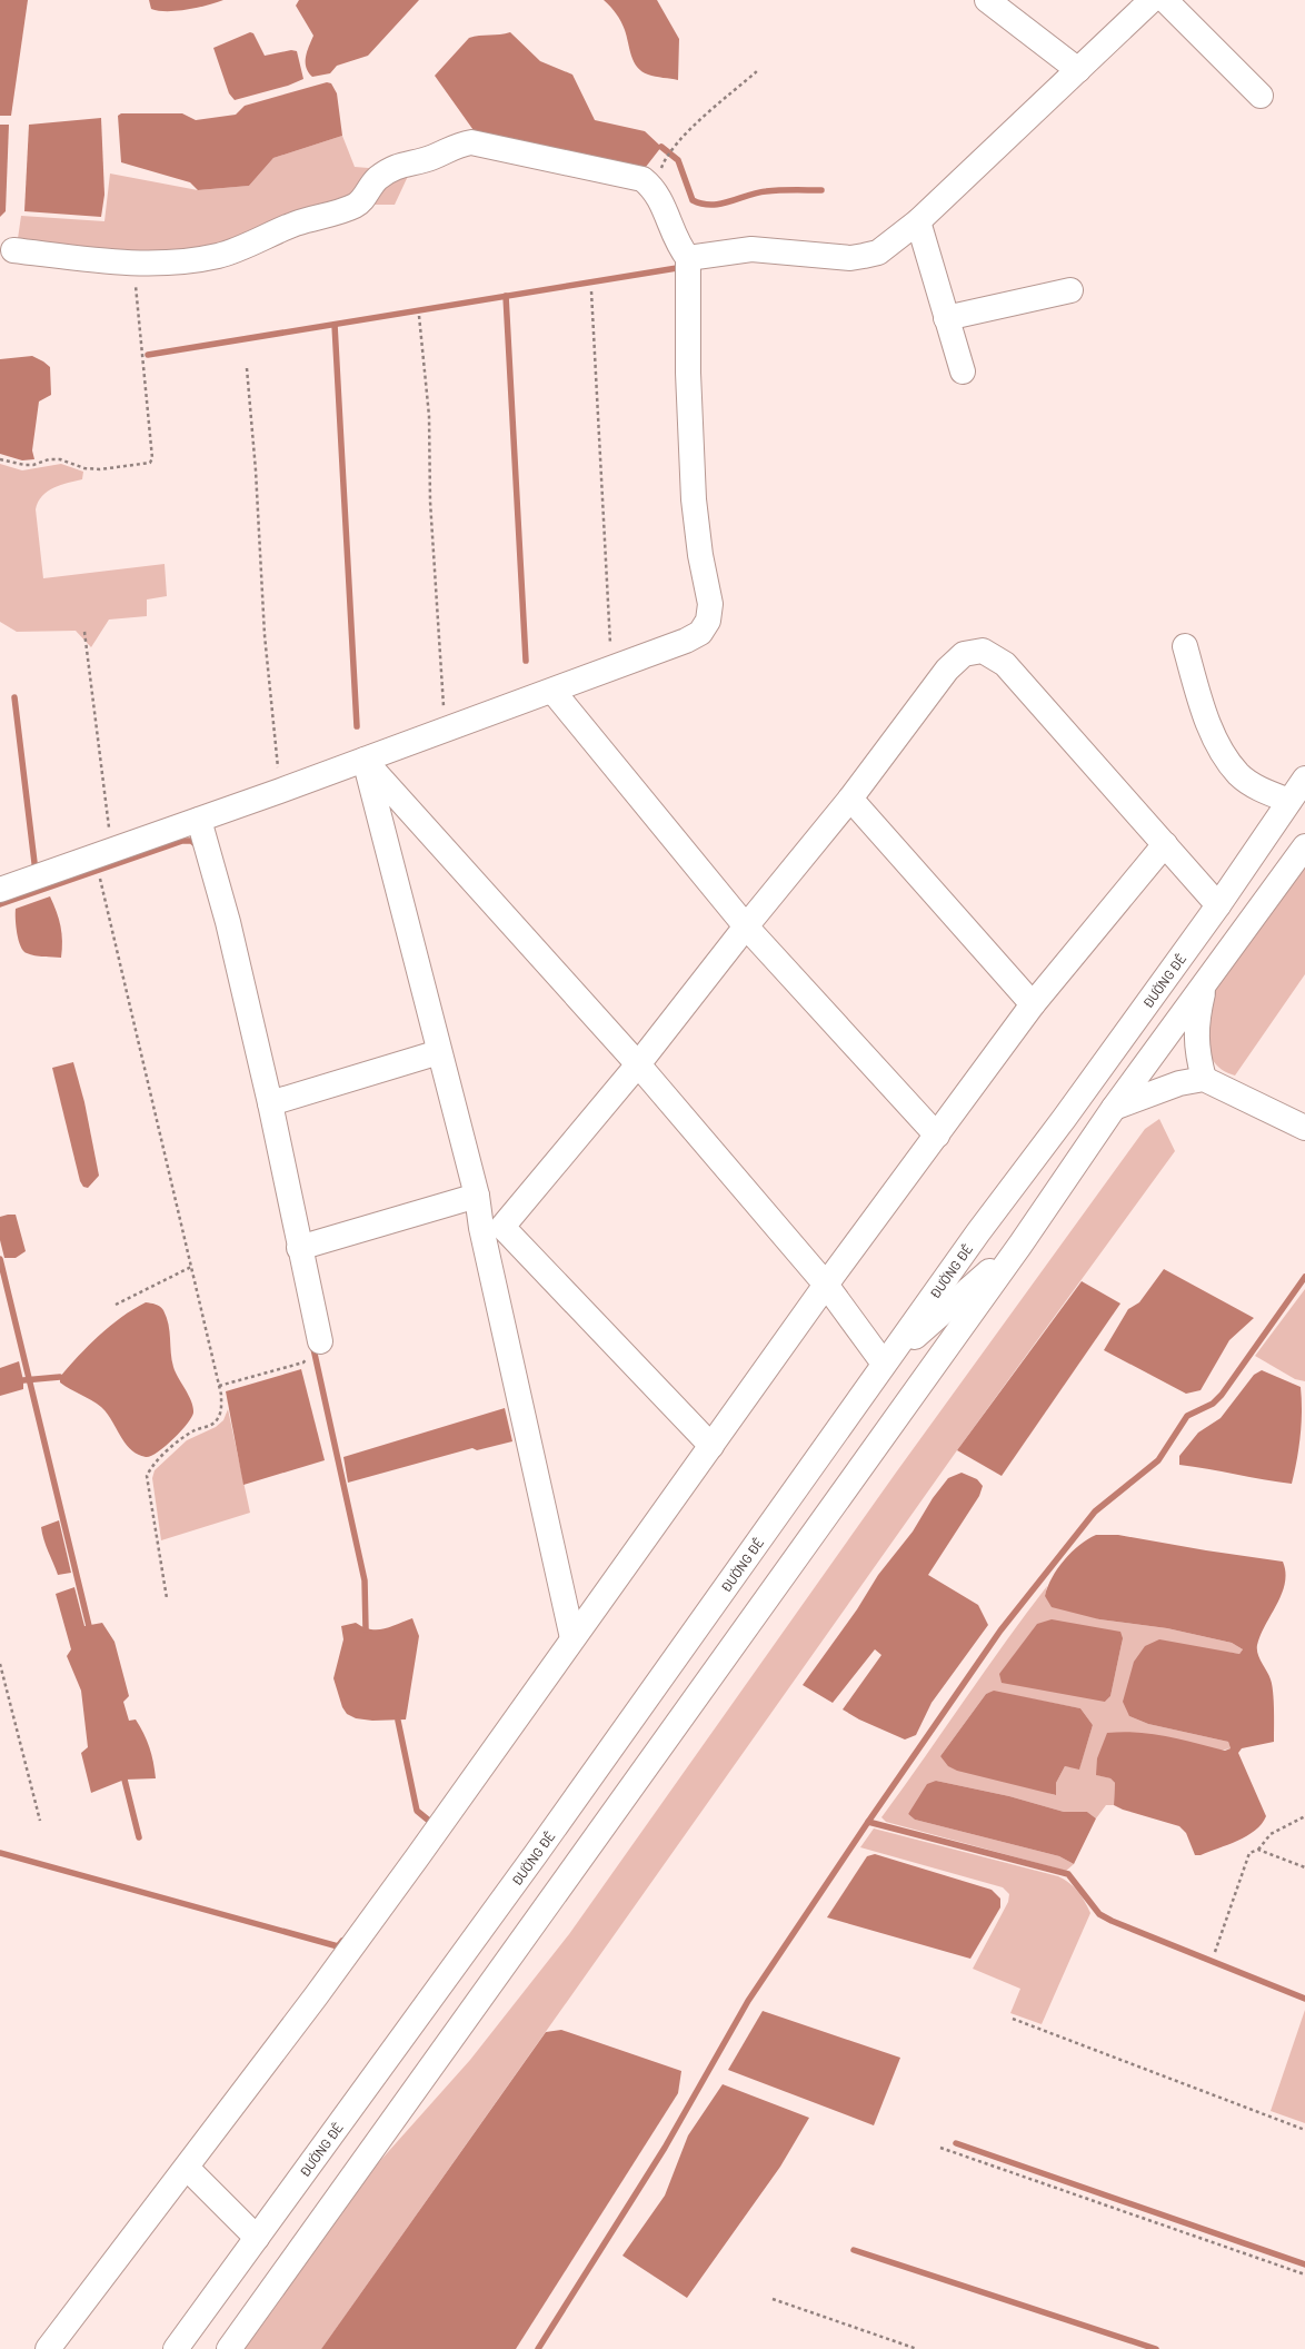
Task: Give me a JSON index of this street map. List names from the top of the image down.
{
  "streets": {
    "street": ["ĐƯỜNG ĐÊ"]
  }
}
